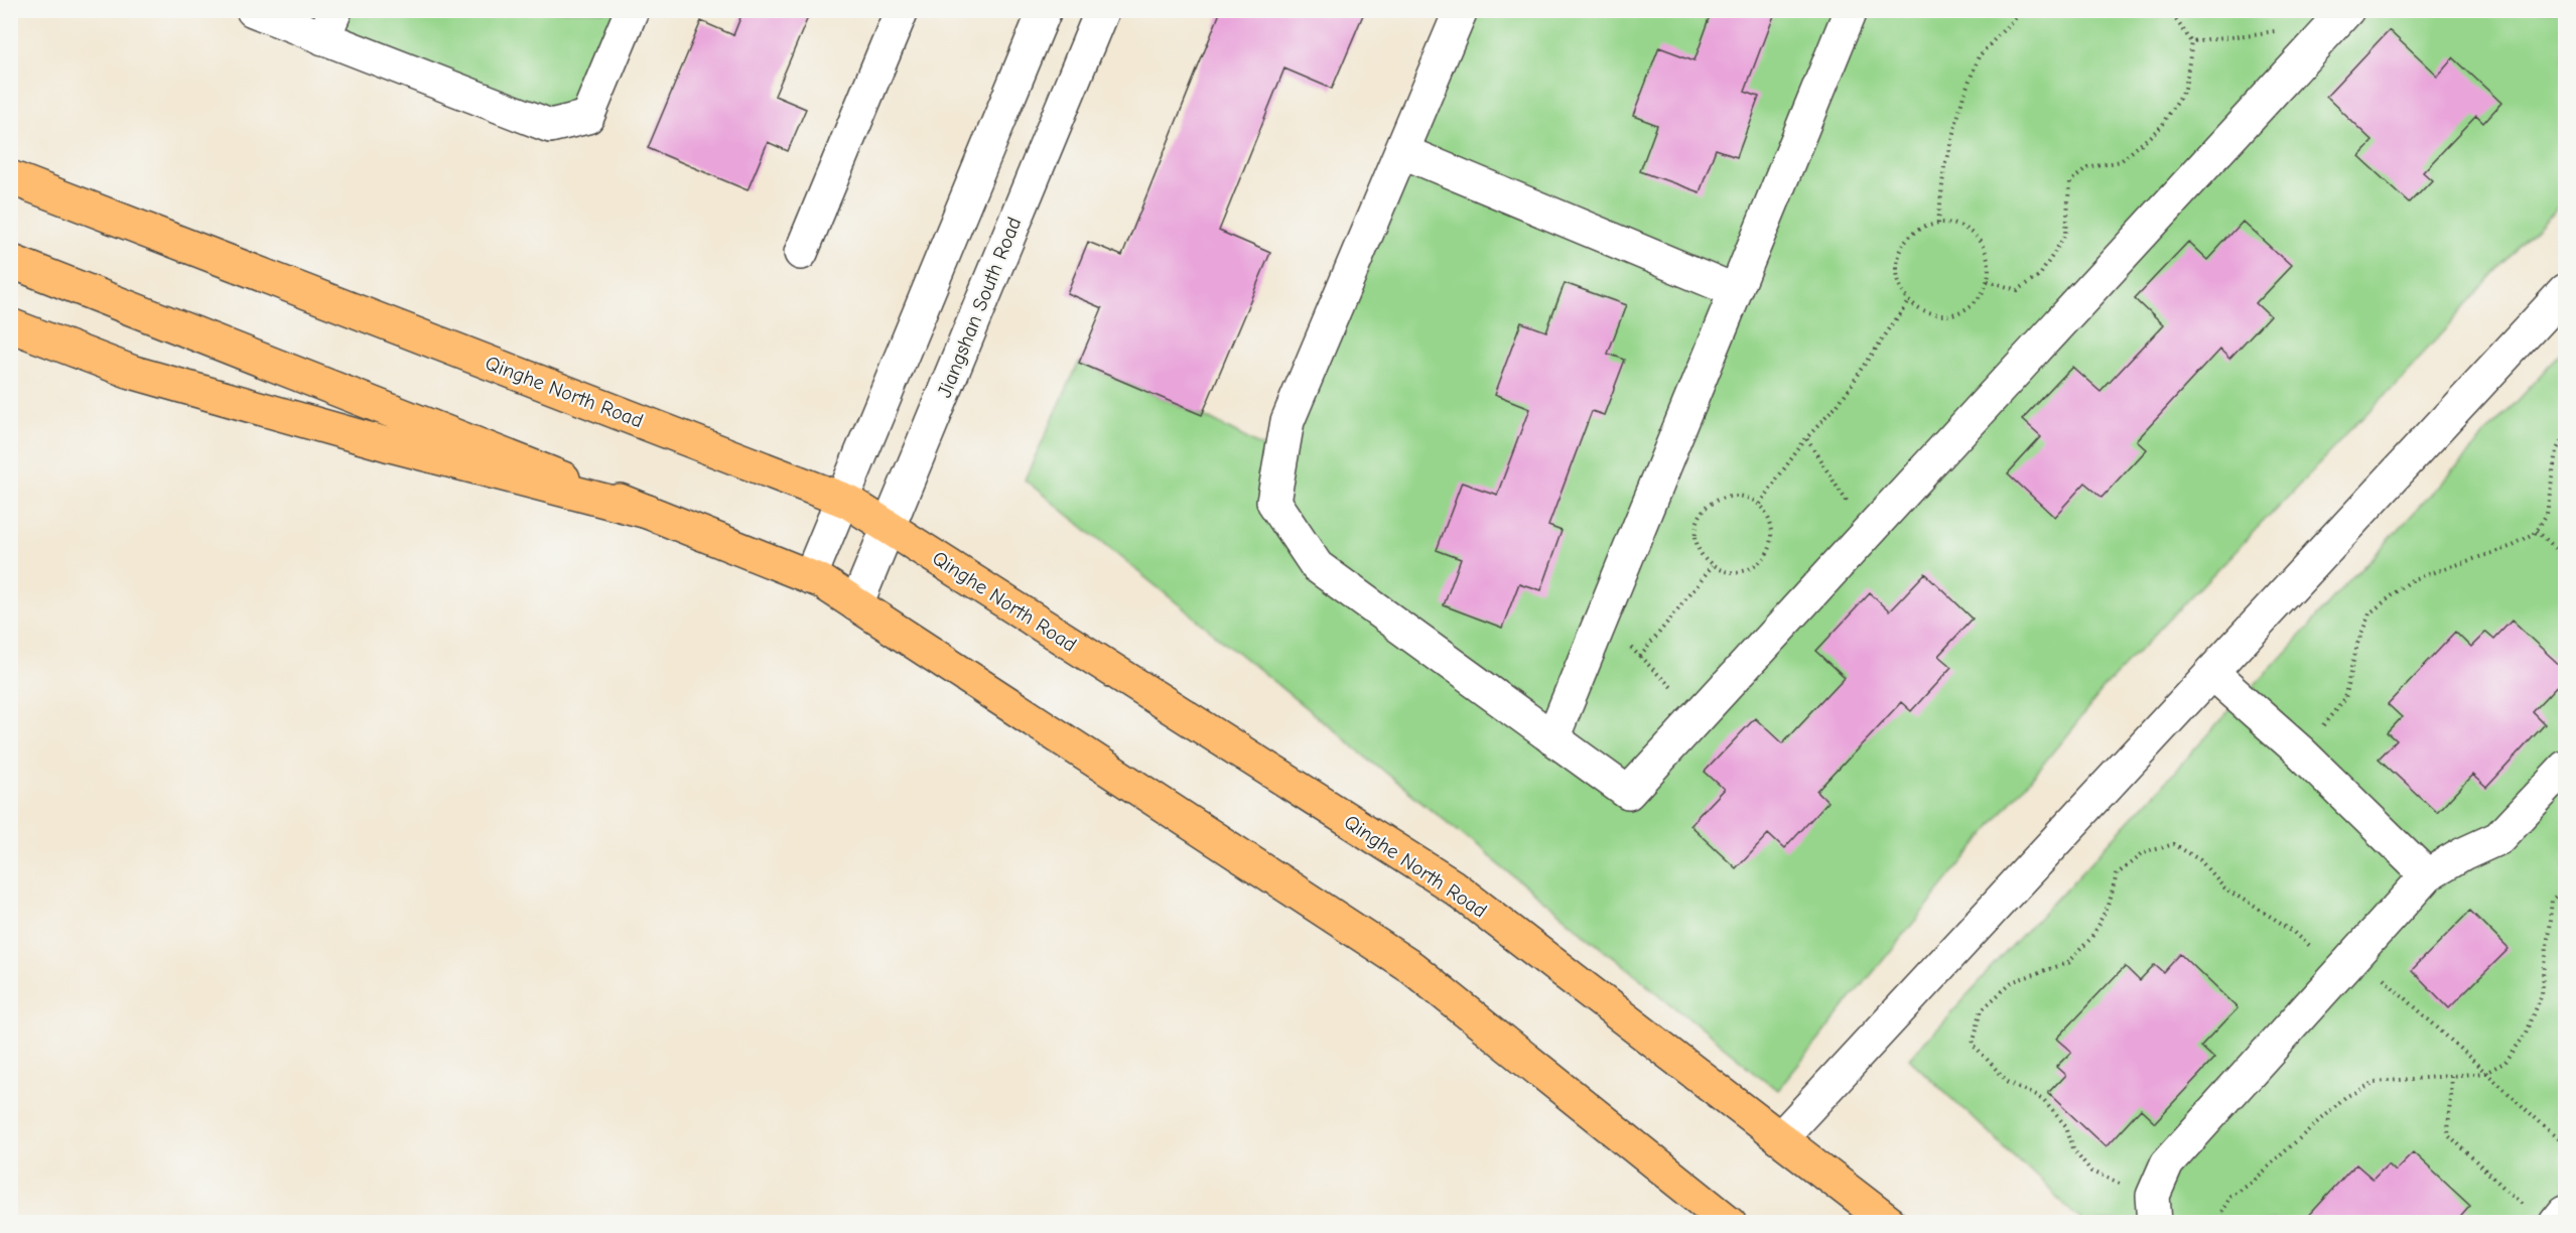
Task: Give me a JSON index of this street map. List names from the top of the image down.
{
  "streets": {
    "main road": ["Qinghe North Road"],
    "street": ["Jiangshan South Road"]
  },
  "crossings": [
    ["Jiangshan South Road", "Qinghe North Road"]
  ]
}
